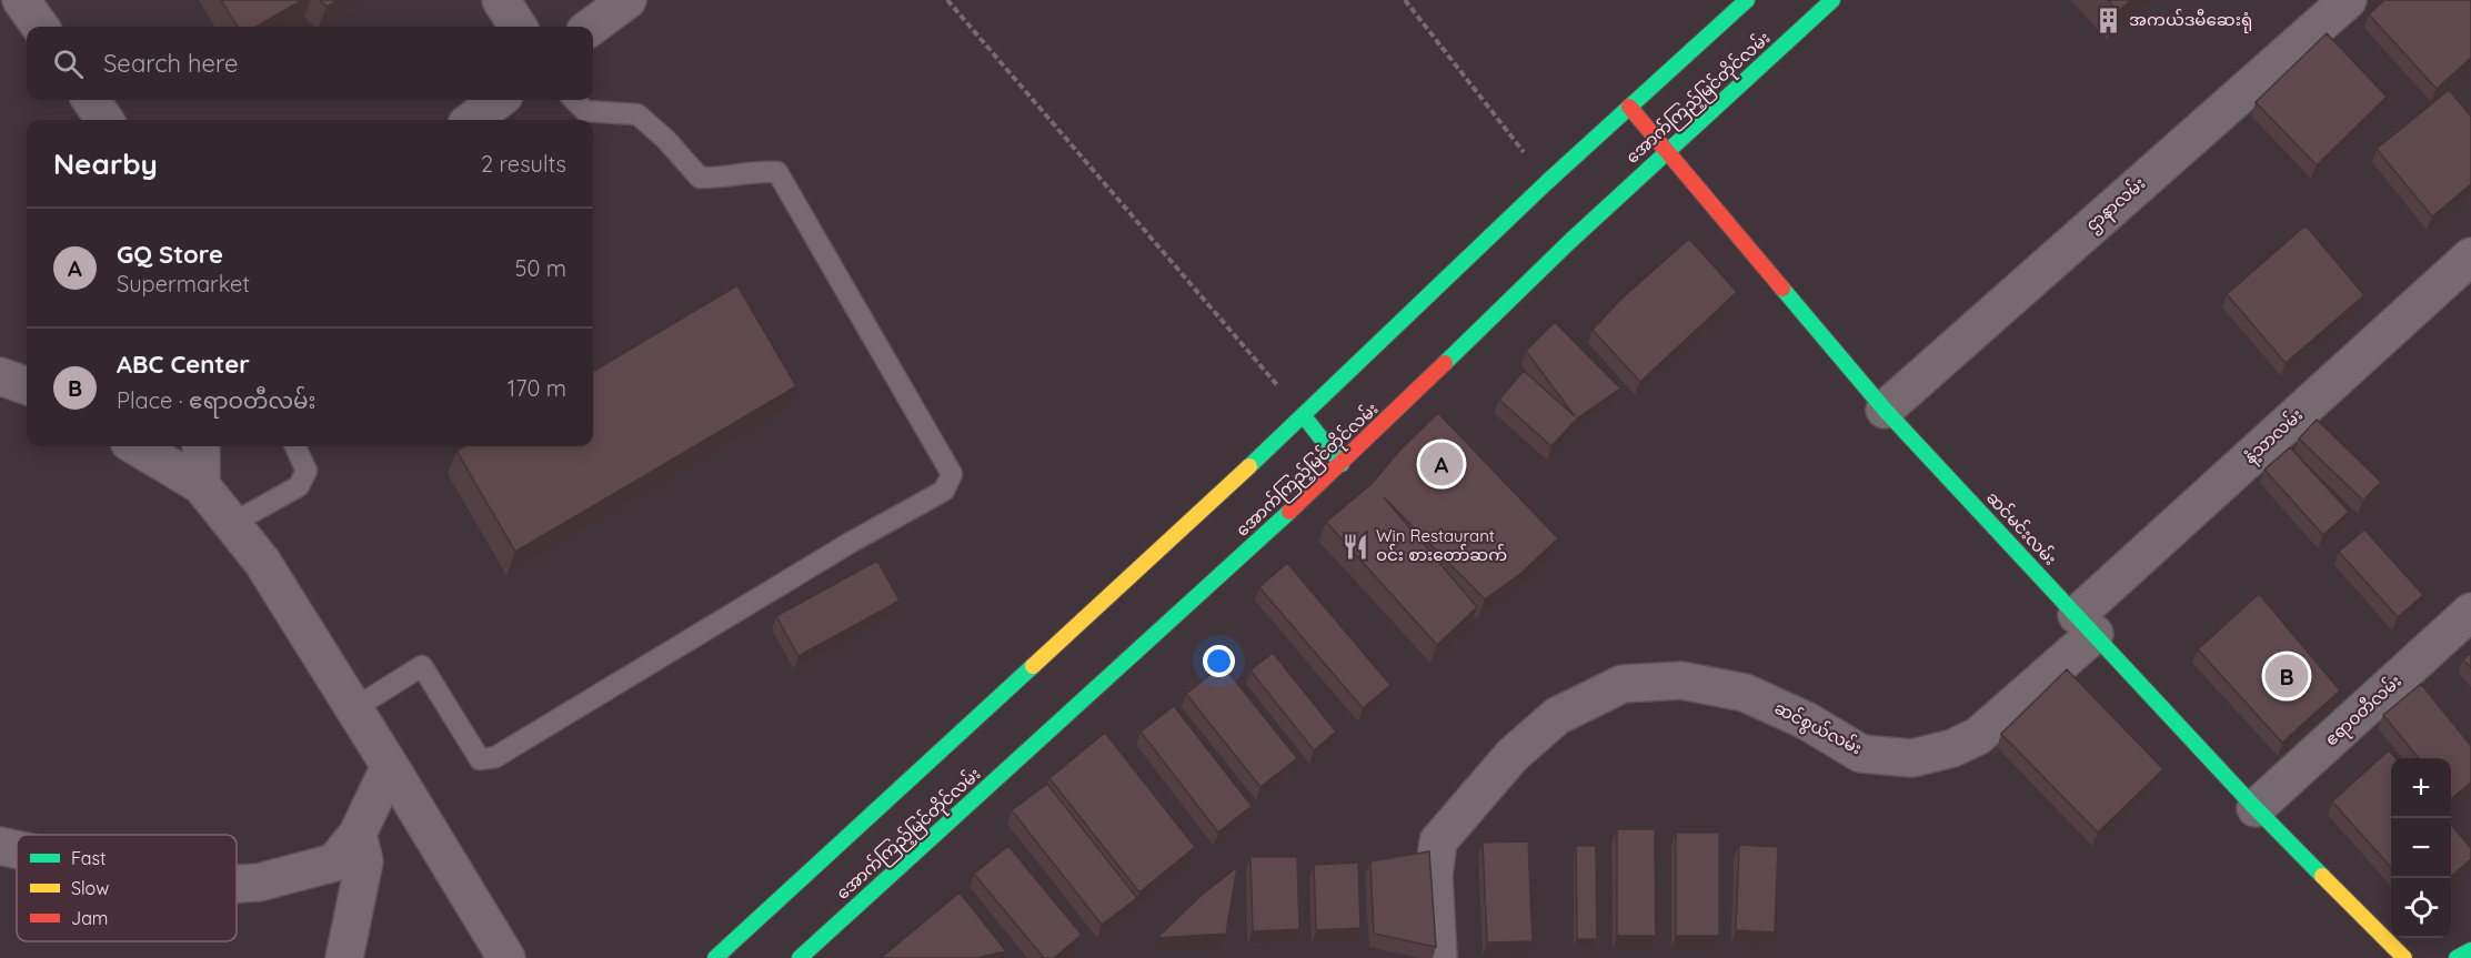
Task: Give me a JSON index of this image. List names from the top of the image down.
{
  "streets": {
    "main road": ["အောက်ကြည့်မြင်တိုင်လမ်း", "ဆင်မင်းလမ်း"],
    "street": [
      "ဌာနာလမ်း",
      "နံ့သာလမ်း",
      "ဧရာဝတီလမ်း",
      "ဆင်စွယ်လမ်း"
    ]
  },
  "crossings": [
    ["အောက်ကြည့်မြင်တိုင်လမ်း", "ဆင်မင်းလမ်း"],
    ["ဌာနာလမ်း", "ဆင်မင်းလမ်း"],
    ["နံ့သာလမ်း", "ဆင်မင်းလမ်း"],
    ["နံ့သာလမ်း", "ဆင်စွယ်လမ်း"],
    ["ဆင်မင်းလမ်း", "ဧရာဝတီလမ်း"],
    ["ဆင်မင်းလမ်း", "ဆင်စွယ်လမ်း"]
  ],
  "places": {
    "building": ["အကယ်ဒမီဆေးရုံ"],
    "restaurant": ["Win Restaurant ဝင်း စားတော်ဆက်"]
  },
  "legend": ["Fast", "Slow", "Jam"],
  "page": {
    "search": "Search here",
    "heading": ["Nearby", "2 results"],
    "list": [
      {
        "mark": "A",
        "name": "GQ Store",
        "note": "Supermarket",
        "value": "50 m"
      },
      {
        "mark": "B",
        "name": "ABC Center",
        "note": "Place · ဧရာဝတီလမ်း",
        "value": "170 m"
      }
    ],
    "pins": ["A", "B"],
    "map_buttons": ["+", "−"]
  }
}
